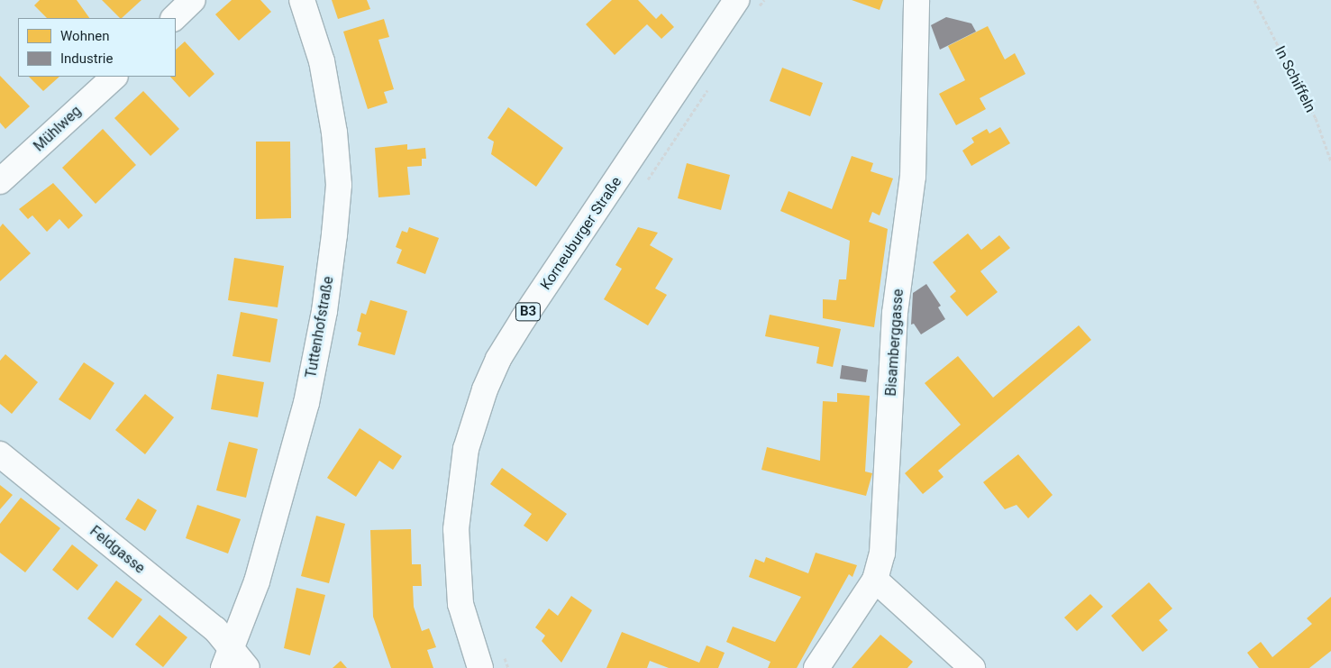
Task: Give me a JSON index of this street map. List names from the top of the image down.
{
  "streets": {
    "street": [
      "Mühlweg",
      "Korneuburger Straße",
      "B3",
      "Tuttenhofstraße",
      "Bisamberggasse",
      "Feldgasse"
    ],
    "path": ["In Schiffeln"]
  },
  "crossings": [
    ["Tuttenhofstraße", "Feldgasse"]
  ],
  "legend": ["Wohnen", "Industrie"]
}
